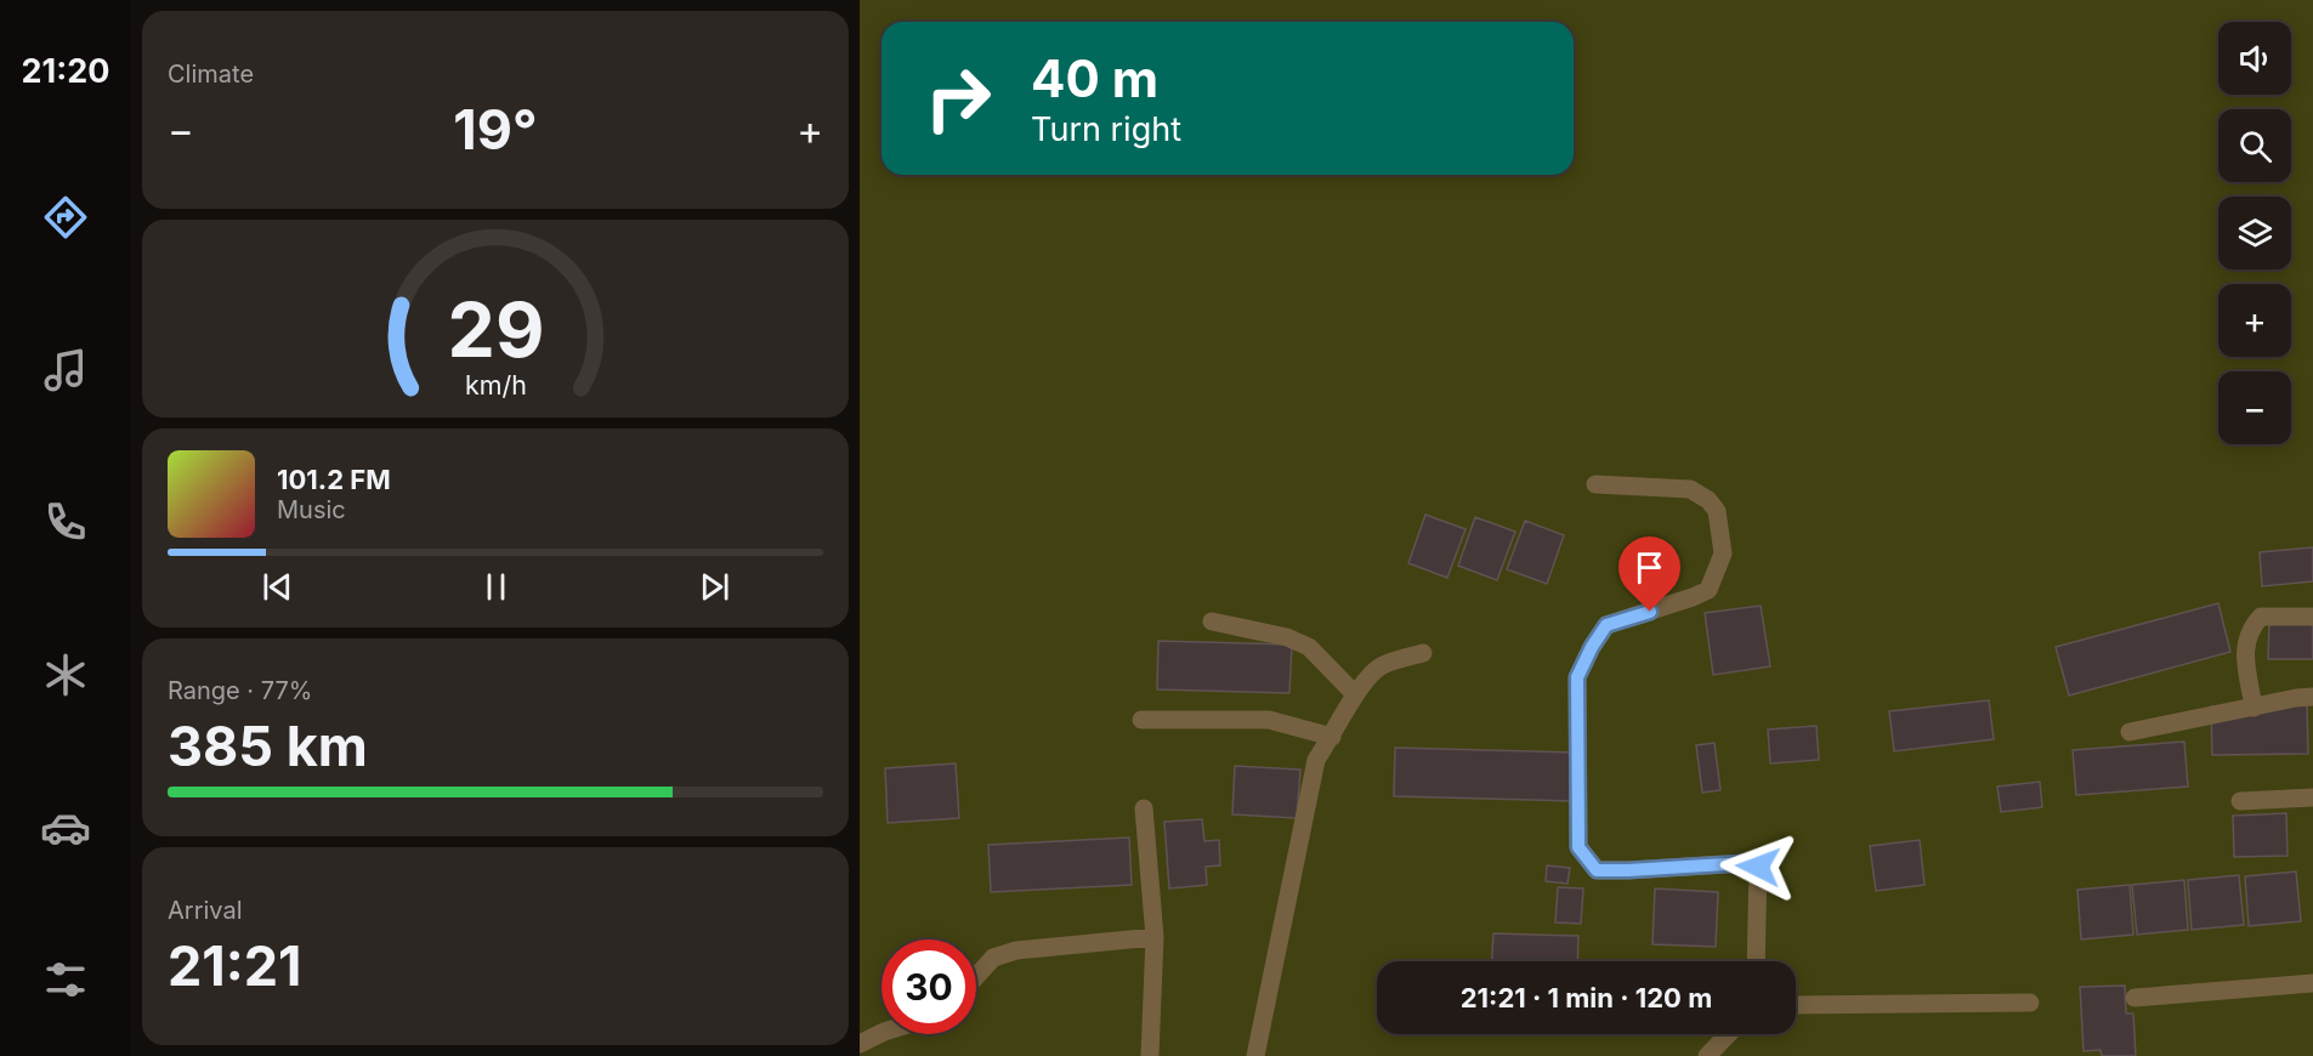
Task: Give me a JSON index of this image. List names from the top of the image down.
{
  "page": {
    "tabs": "21:20",
    "tile": [
      "Climate",
      ["Range · 77%", "385 km"],
      ["Arrival", "21:21"]
    ],
    "map_buttons": ["+", "−"],
    "turn": ["40 m", "Turn right"],
    "heat": ["−", "19°", "+"],
    "song": ["101.2 FM", "Music"],
    "limit": "30",
    "trip": "21:21 · 1 min · 120 m",
    "gauge": ["29", "km/h"]
  }
}
